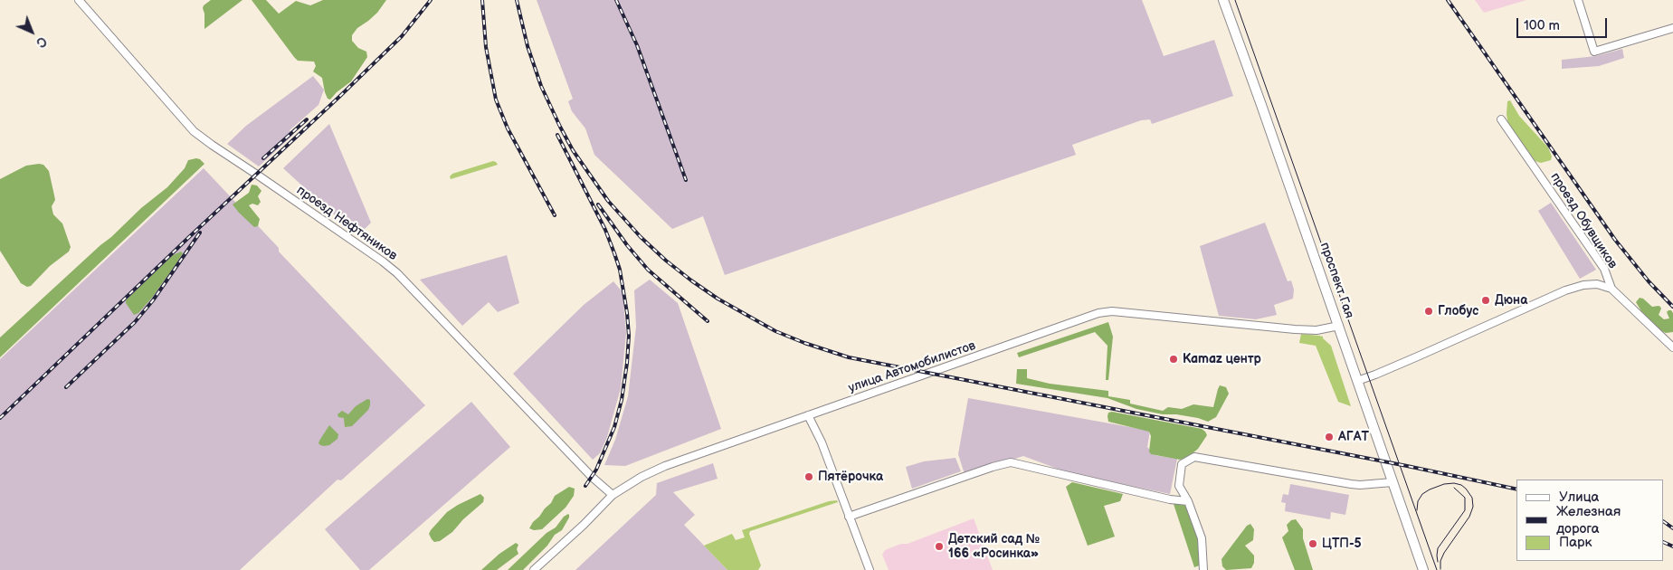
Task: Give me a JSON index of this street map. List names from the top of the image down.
{
  "streets": {
    "main road": ["проспект Гая"],
    "street": ["проезд Обувщиков", "проезд Нефтяников", "улица Автомобилистов"]
  },
  "crossings": [
    ["проезд Нефтяников", "улица Автомобилистов"],
    ["проспект Гая", "улица Автомобилистов"]
  ],
  "places": [
    "Дюна",
    "Глобус",
    "Kamaz центр",
    "АГАТ",
    "Пятёрочка",
    "ЦТП-5",
    "Детский сад № 166 «Росинка»"
  ],
  "legend": ["Улица", "Железная дорога", "Парк"],
  "scale_bar": "100 m",
  "north": "bottom right"
}
